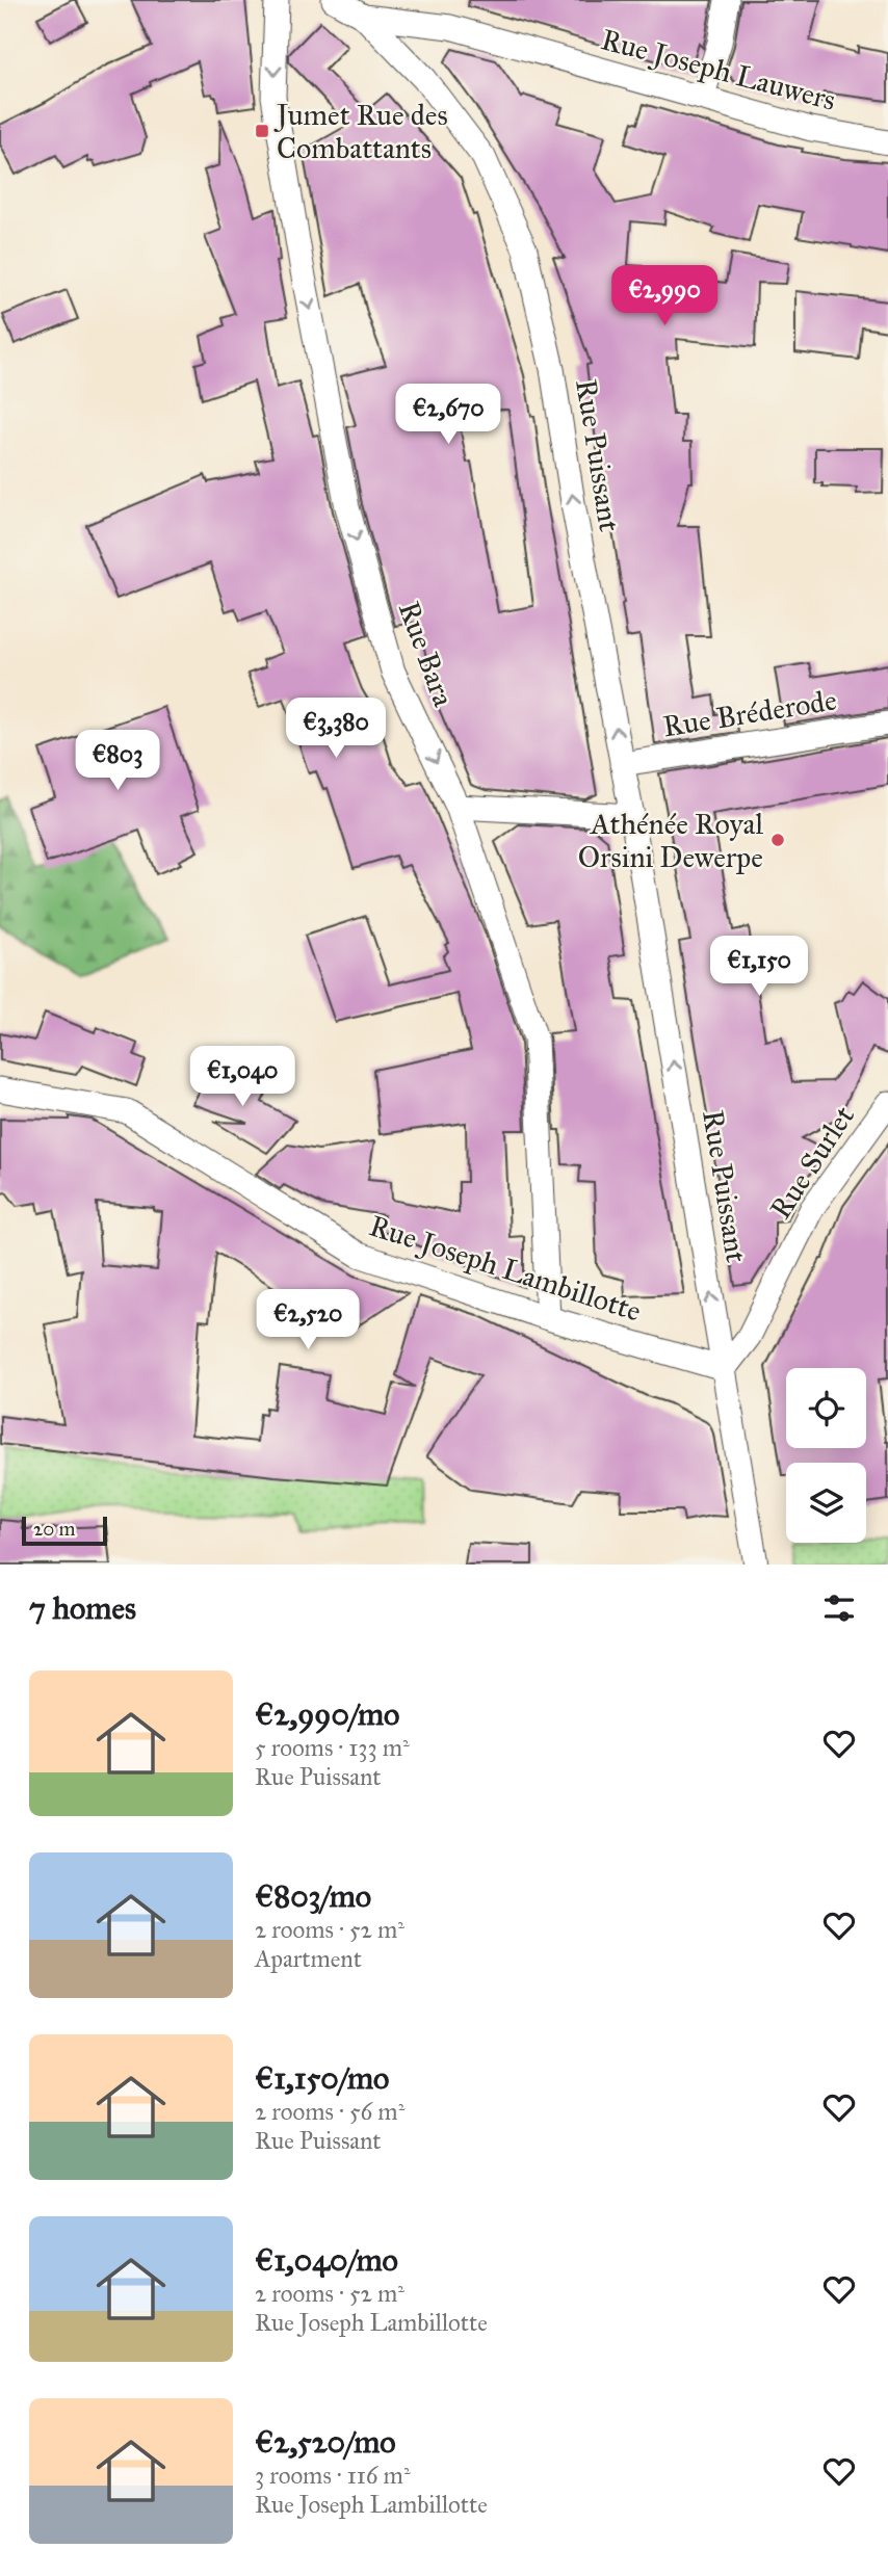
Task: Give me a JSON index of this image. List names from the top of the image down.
{
  "streets": {
    "street": [
      "Rue Joseph Lauwers",
      "Rue Puissant",
      "Rue Bara",
      "Rue Bréderode",
      "Rue Surlet",
      "Rue Joseph Lambillotte"
    ]
  },
  "crossings": [
    ["Rue Joseph Lauwers", "Rue Puissant"],
    ["Rue Puissant", "Rue Bréderode"],
    ["Rue Puissant", "Rue Surlet"],
    ["Rue Puissant", "Rue Joseph Lambillotte"],
    ["Rue Bara", "Rue Joseph Lambillotte"],
    ["Rue Surlet", "Rue Joseph Lambillotte"]
  ],
  "one_way": ["Rue Puissant", "Rue Bara"],
  "places": {
    "transit": ["Jumet Rue des Combattants"],
    "other": ["Athénée Royal Orsini Dewerpe"]
  },
  "scale_bar": "20 m",
  "page": {
    "price": [
      "€2,990",
      "€2,670",
      "€3,380",
      "€803",
      "€1,150",
      "€1,040",
      "€2,520"
    ],
    "scale": "20 m",
    "heading": "7 homes",
    "list": [
      {
        "name": "€2,990/mo",
        "note": "5 rooms · 133 m² · Rue Puissant"
      },
      {
        "name": "€803/mo",
        "note": "2 rooms · 52 m² · Apartment"
      },
      {
        "name": "€1,150/mo",
        "note": "2 rooms · 56 m² · Rue Puissant"
      },
      {
        "name": "€1,040/mo",
        "note": "2 rooms · 52 m² · Rue Joseph Lambillotte"
      },
      {
        "name": "€2,520/mo",
        "note": "3 rooms · 116 m² · Rue Joseph Lambillotte"
      }
    ]
  }
}
